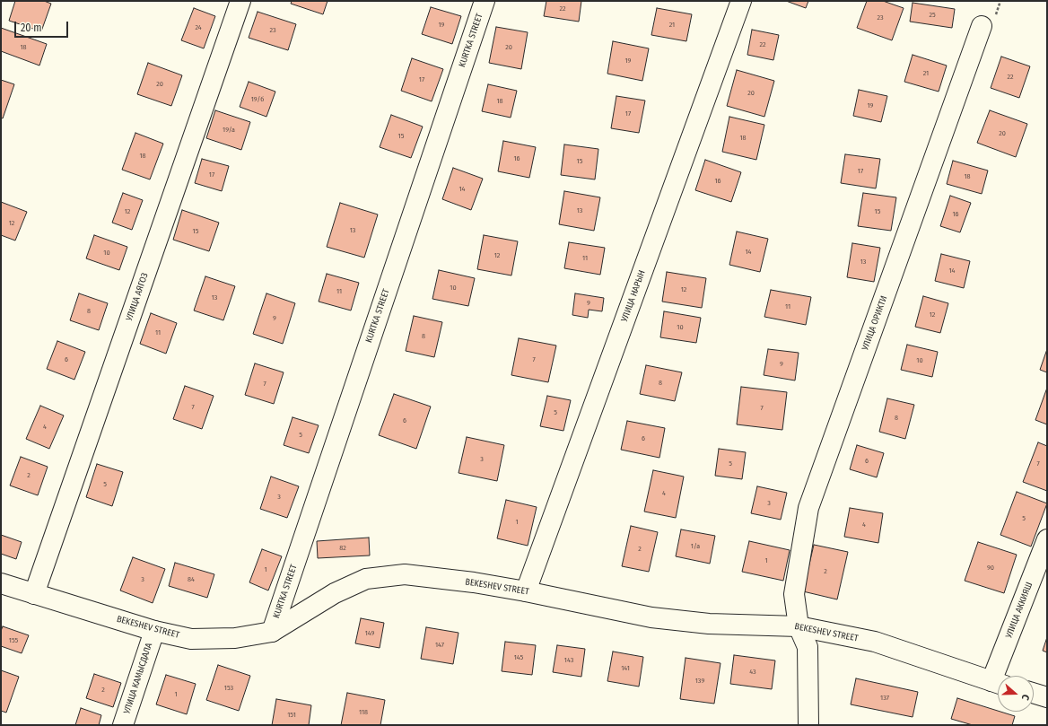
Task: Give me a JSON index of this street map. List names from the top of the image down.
{
  "streets": {
    "street": [
      "KURTKA STREET",
      "УЛИЦА НАРЫН",
      "УЛИЦА АЯГОЗ",
      "УЛИЦА ОРИКТИ",
      "BEKESHEV STREET",
      "УЛИЦА АККИЯШ",
      "УЛИЦА КАМЫСДАЛА"
    ]
  },
  "crossings": [
    ["KURTKA STREET", "BEKESHEV STREET"],
    ["УЛИЦА НАРЫН", "BEKESHEV STREET"],
    ["УЛИЦА АЯГОЗ", "BEKESHEV STREET"],
    ["УЛИЦА ОРИКТИ", "BEKESHEV STREET"],
    ["BEKESHEV STREET", "УЛИЦА КАМЫСДАЛА"]
  ],
  "house_numbers": [
    "22",
    "25",
    "23",
    "19",
    "21",
    "24",
    "23",
    "22",
    "18",
    "20",
    "19",
    "21",
    "22",
    "17",
    "20",
    "20",
    "19/б",
    "18",
    "19",
    "17",
    "19/а",
    "20",
    "15",
    "18",
    "18",
    "16",
    "15",
    "17",
    "17",
    "18",
    "16",
    "14",
    "13",
    "12",
    "15",
    "16",
    "12",
    "13",
    "15",
    "14",
    "10",
    "12",
    "11",
    "13",
    "14",
    "10",
    "12",
    "11",
    "13",
    "9",
    "11",
    "8",
    "12",
    "9",
    "10",
    "11",
    "8",
    "6",
    "7",
    "10",
    "9",
    "8",
    "7",
    "7",
    "7",
    "5",
    "8",
    "6",
    "4",
    "5",
    "6",
    "3",
    "6",
    "5",
    "7",
    "2",
    "5",
    "4",
    "3",
    "3",
    "5",
    "1",
    "4",
    "1/а",
    "82",
    "2",
    "1",
    "90",
    "1",
    "2",
    "3",
    "84",
    "149",
    "155",
    "147",
    "145",
    "143",
    "141",
    "43",
    "139",
    "153",
    "2",
    "1",
    "137",
    "118",
    "151"
  ],
  "scale_bar": "20 m",
  "north": "right"
}
